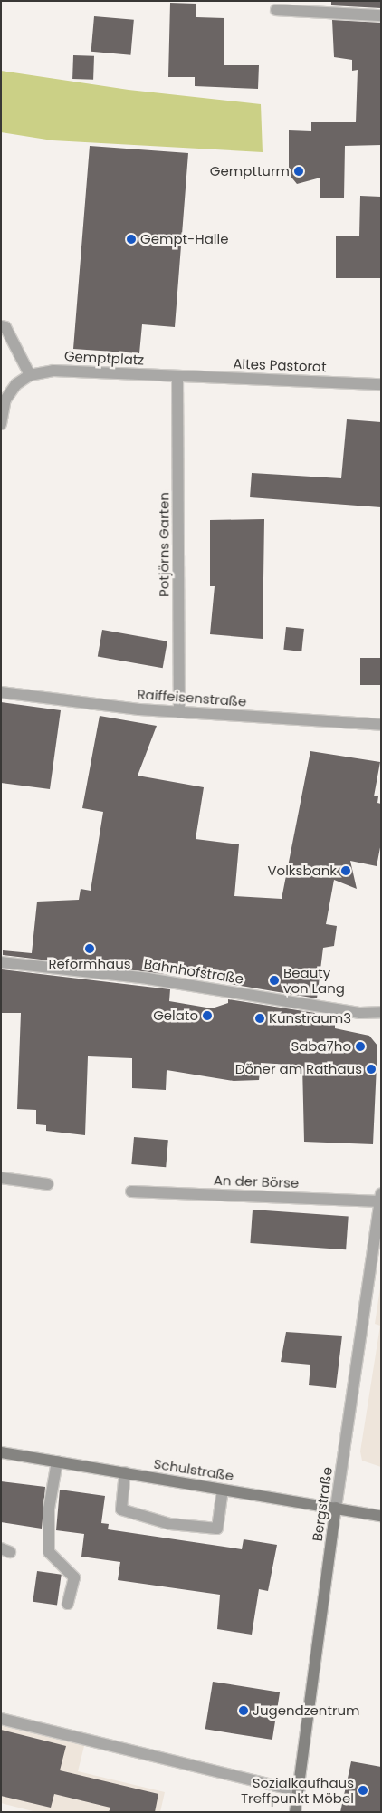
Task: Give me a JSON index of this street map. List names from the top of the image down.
{
  "streets": {
    "main road": ["Schulstraße", "Bergstraße"],
    "street": [
      "Gemptplatz",
      "Altes Pastorat",
      "Potjörns Garten",
      "Raiffeisenstraße",
      "Bahnhofstraße",
      "An der Börse"
    ]
  },
  "crossings": [
    ["Gemptplatz", "Altes Pastorat"],
    ["Gemptplatz", "Potjörns Garten"],
    ["Altes Pastorat", "Potjörns Garten"],
    ["Potjörns Garten", "Raiffeisenstraße"],
    ["An der Börse", "Bergstraße"],
    ["Schulstraße", "Bergstraße"]
  ],
  "places": [
    "Gemptturm",
    "Gempt-Halle",
    "Volksbank",
    "Reformhaus",
    "Beauty von Lang",
    "Gelato",
    "Kunstraum3",
    "Saba7ho",
    "Döner am Rathaus",
    "Jugendzentrum",
    "Sozialkaufhaus Treffpunkt Möbel"
  ]
}
